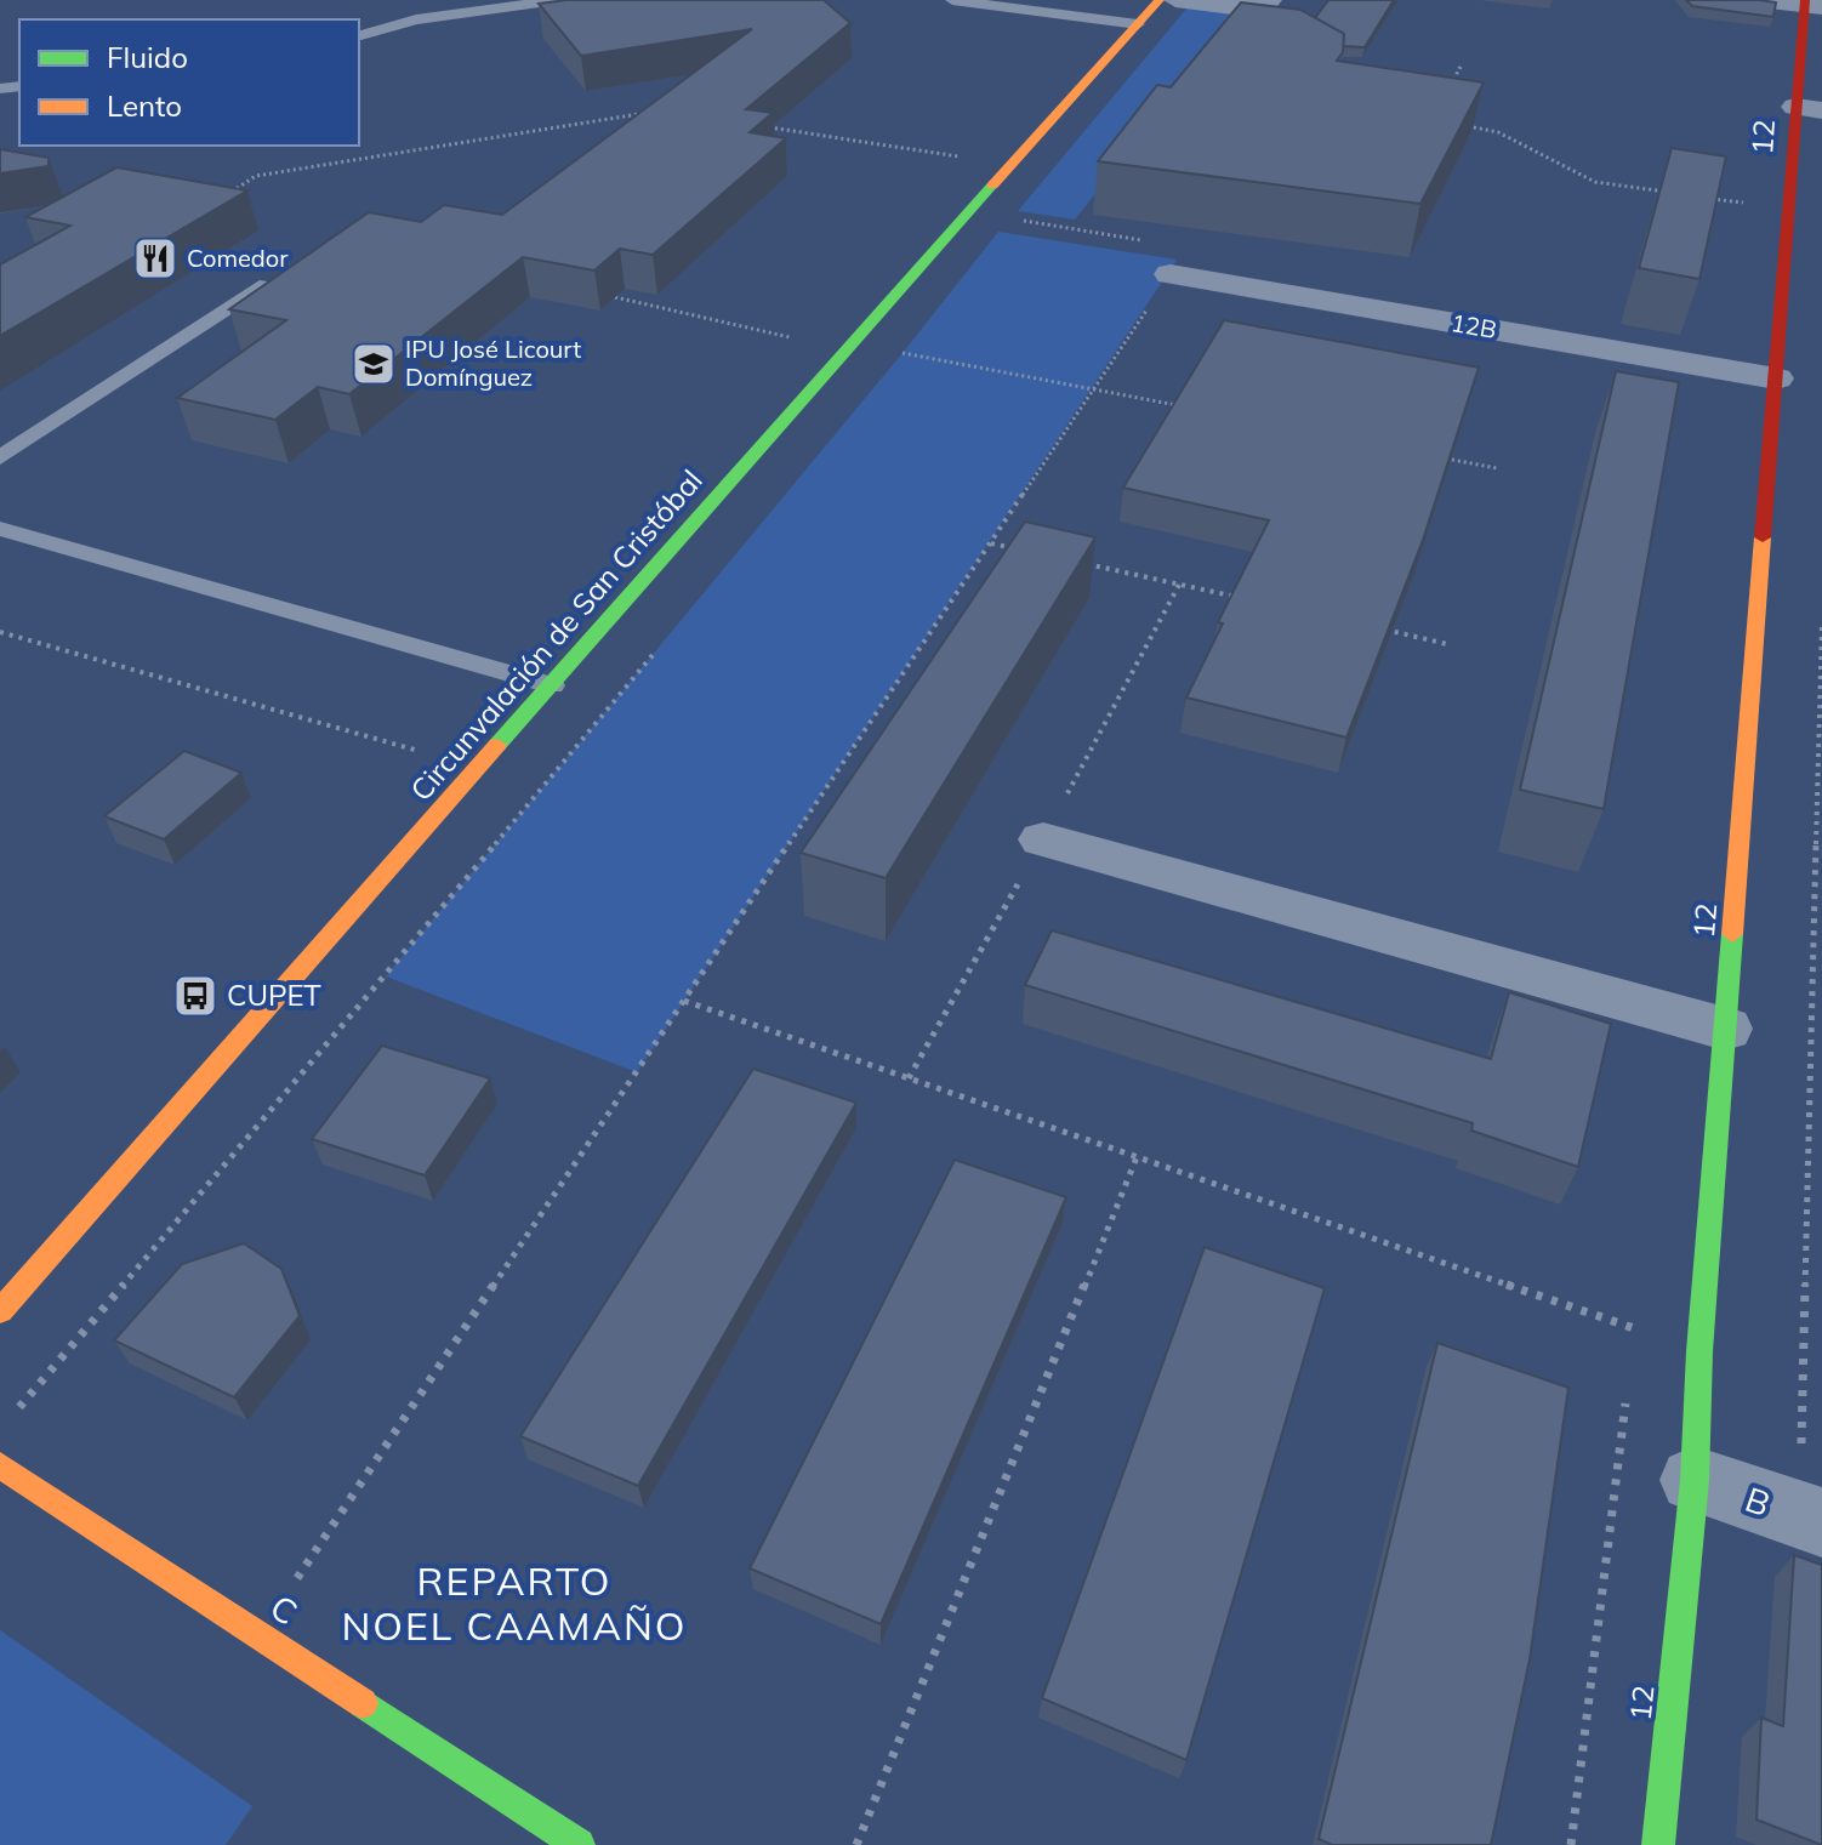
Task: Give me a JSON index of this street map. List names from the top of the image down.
{
  "streets": {
    "street": [
      "12",
      "12B",
      "Circunvalación de San Cristóbal",
      "B",
      "C"
    ]
  },
  "crossings": [
    ["12", "12B"],
    ["12", "B"]
  ],
  "districts": ["REPARTO NOEL CAAMAÑO"],
  "places": {
    "restaurant": ["Comedor"],
    "school or university": ["IPU José Licourt Domínguez"],
    "bus stop": ["CUPET"]
  },
  "legend": ["Fluido", "Lento"]
}
